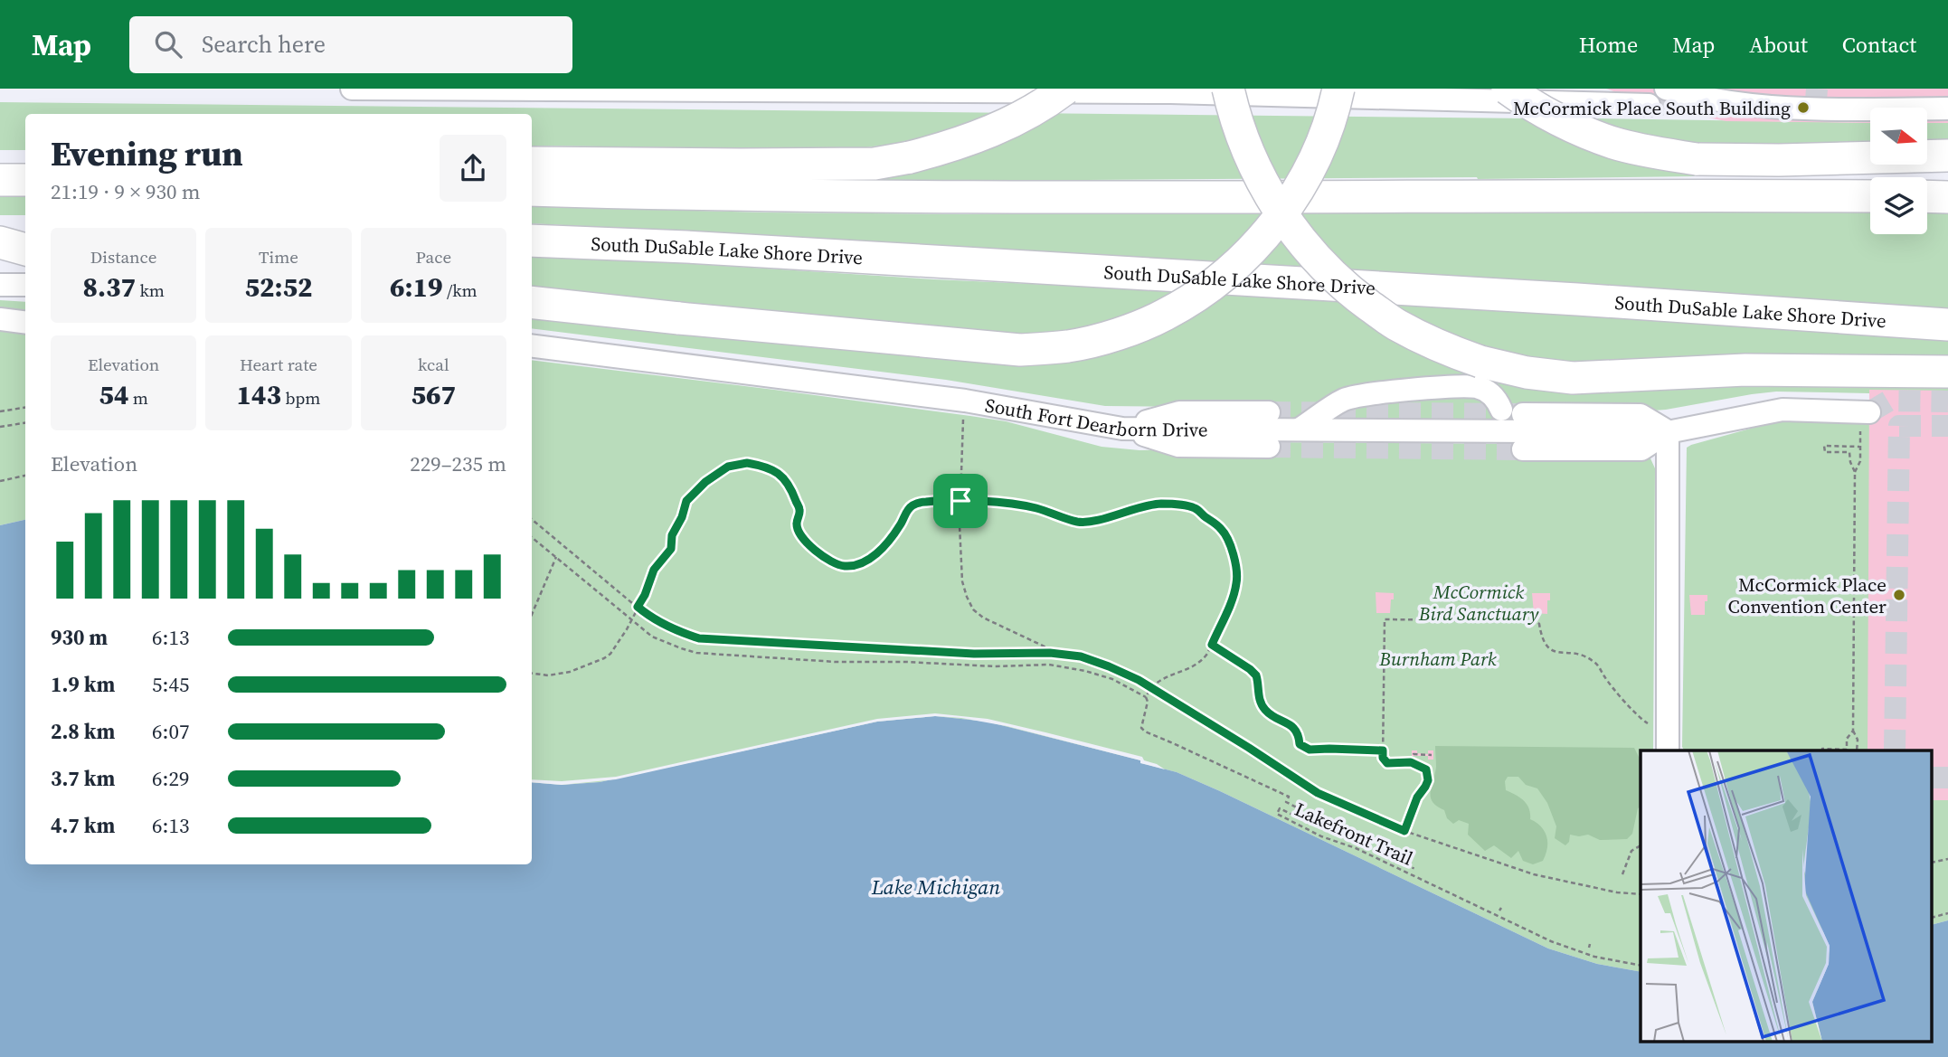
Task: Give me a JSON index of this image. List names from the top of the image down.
{
  "streets": {
    "highway": ["South DuSable Lake Shore Drive"],
    "street": ["South Fort Dearborn Drive"],
    "path": ["Lakefront Trail"]
  },
  "water": ["Lake Michigan"],
  "parks": ["McCormick Bird Sanctuary", "Burnham Park"],
  "places": ["McCormick Place South Building", "McCormick Place Convention Center"],
  "north": "right",
  "page": {
    "header": "Map",
    "search": "Search here",
    "nav": [
      "Home",
      "Map",
      "About",
      "Contact"
    ],
    "heading": ["Evening run", "21:19 · 9 × 930 m"],
    "stats": [
      ["Distance", "8.37 km"],
      ["Time", "52:52"],
      ["Pace", "6:19 /km"],
      ["Elevation", "54 m"],
      ["Heart rate", "143 bpm"],
      ["kcal", "567"]
    ],
    "chart": ["Elevation", "229–235 m"],
    "list": [
      {
        "name": "930 m",
        "note": "6:13"
      },
      {
        "name": "1.9 km",
        "note": "5:45"
      },
      {
        "name": "2.8 km",
        "note": "6:07"
      },
      {
        "name": "3.7 km",
        "note": "6:29"
      },
      {
        "name": "4.7 km",
        "note": "6:13"
      }
    ]
  }
}
